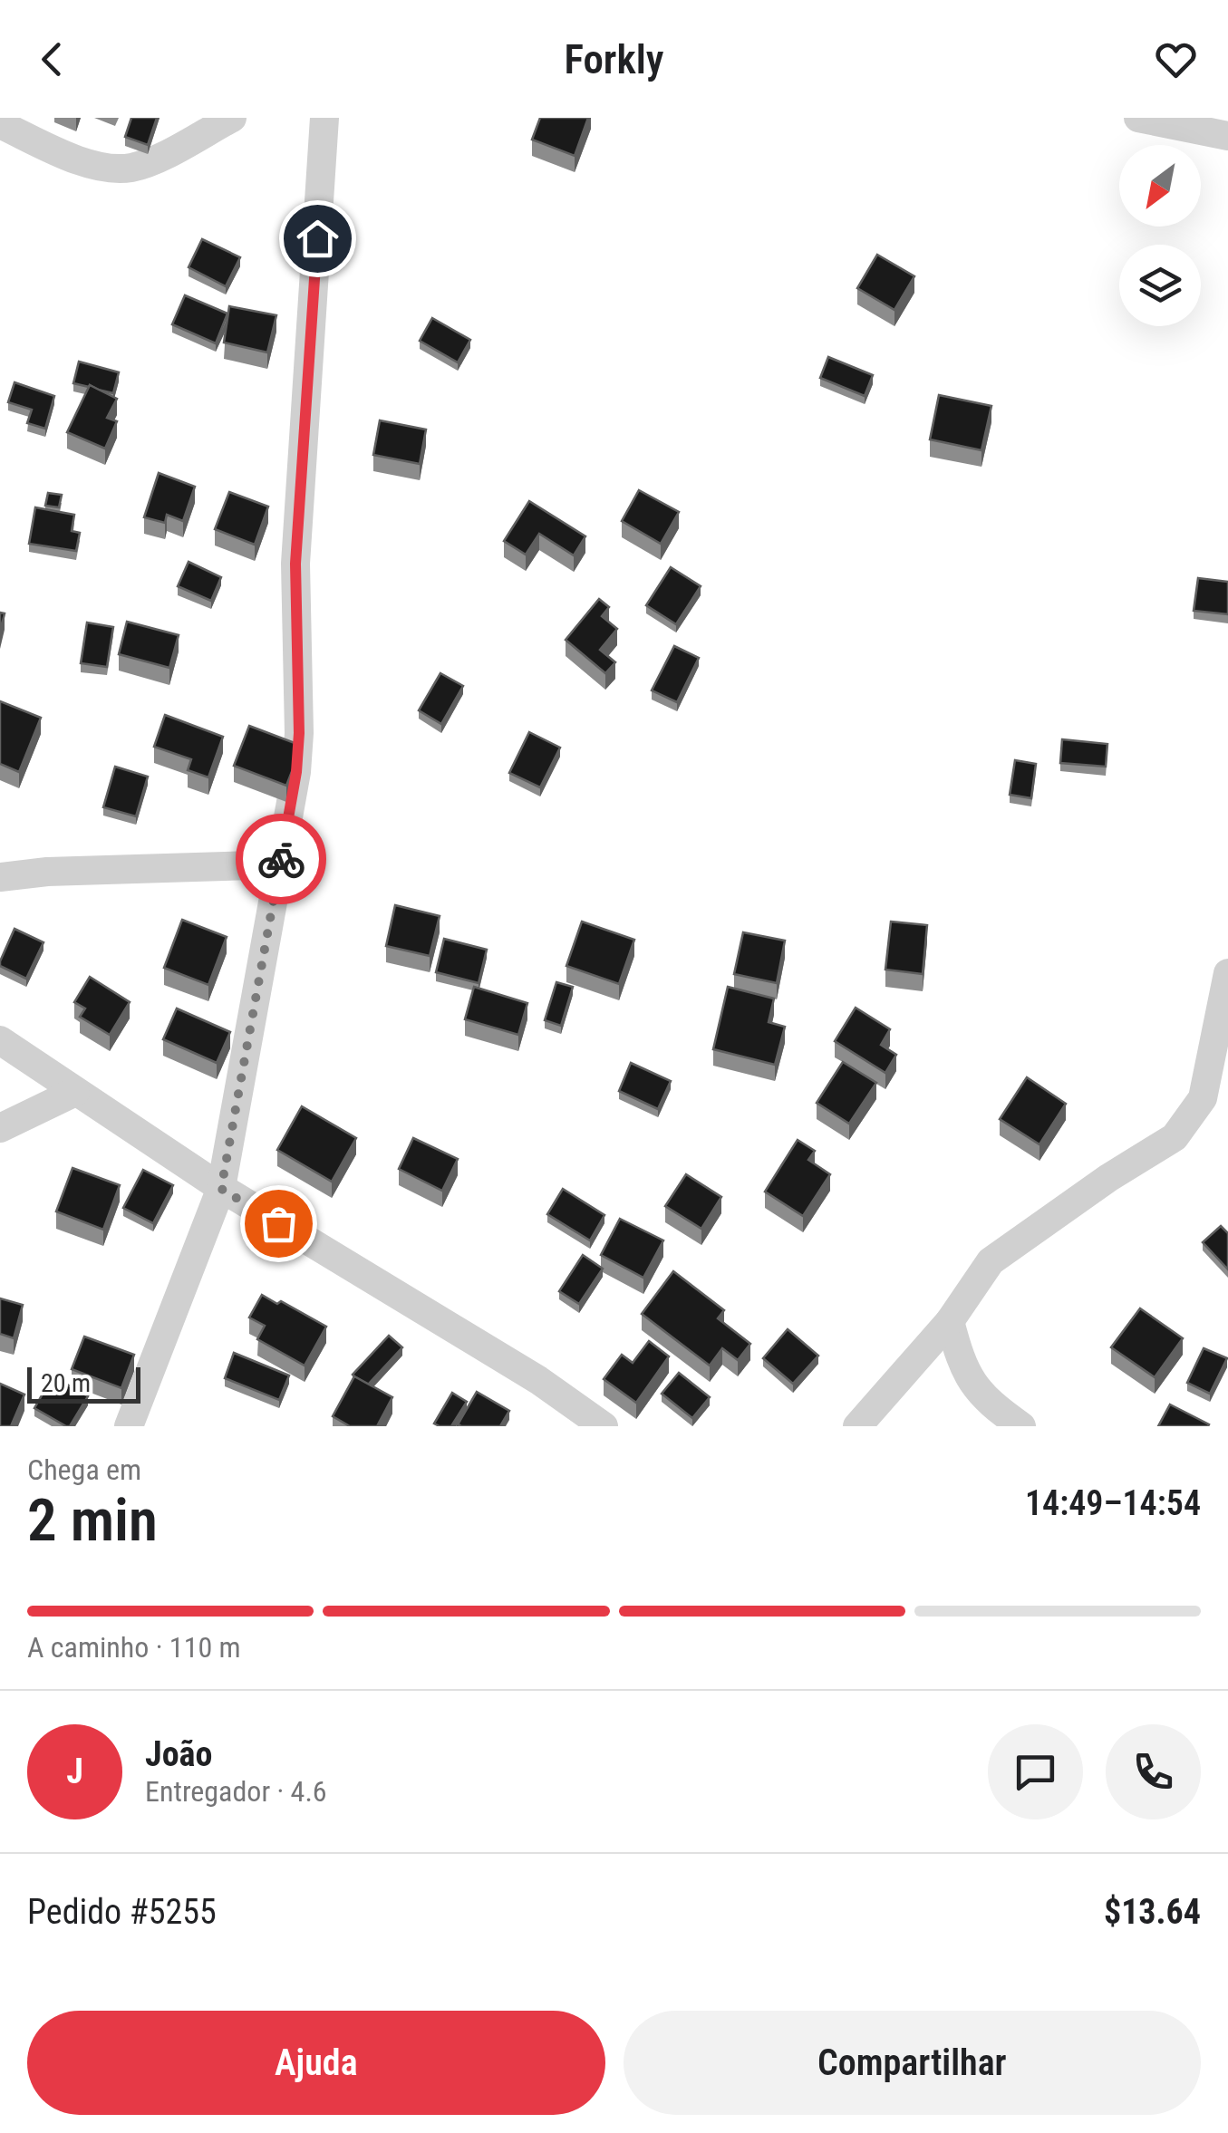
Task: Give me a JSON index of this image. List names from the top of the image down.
{
  "scale_bar": "20 m",
  "north": "bottom left",
  "page": {
    "header": "Forkly",
    "scale": "20 m",
    "heading": ["2 min", "Chega em", "14:49–14:54"],
    "panel": [
      "João",
      "Entregador · 4.6",
      "Pedido #5255",
      "$13.64"
    ],
    "bar": "A caminho · 110 m",
    "round": "J",
    "buttons": ["Ajuda", "Compartilhar"]
  }
}
